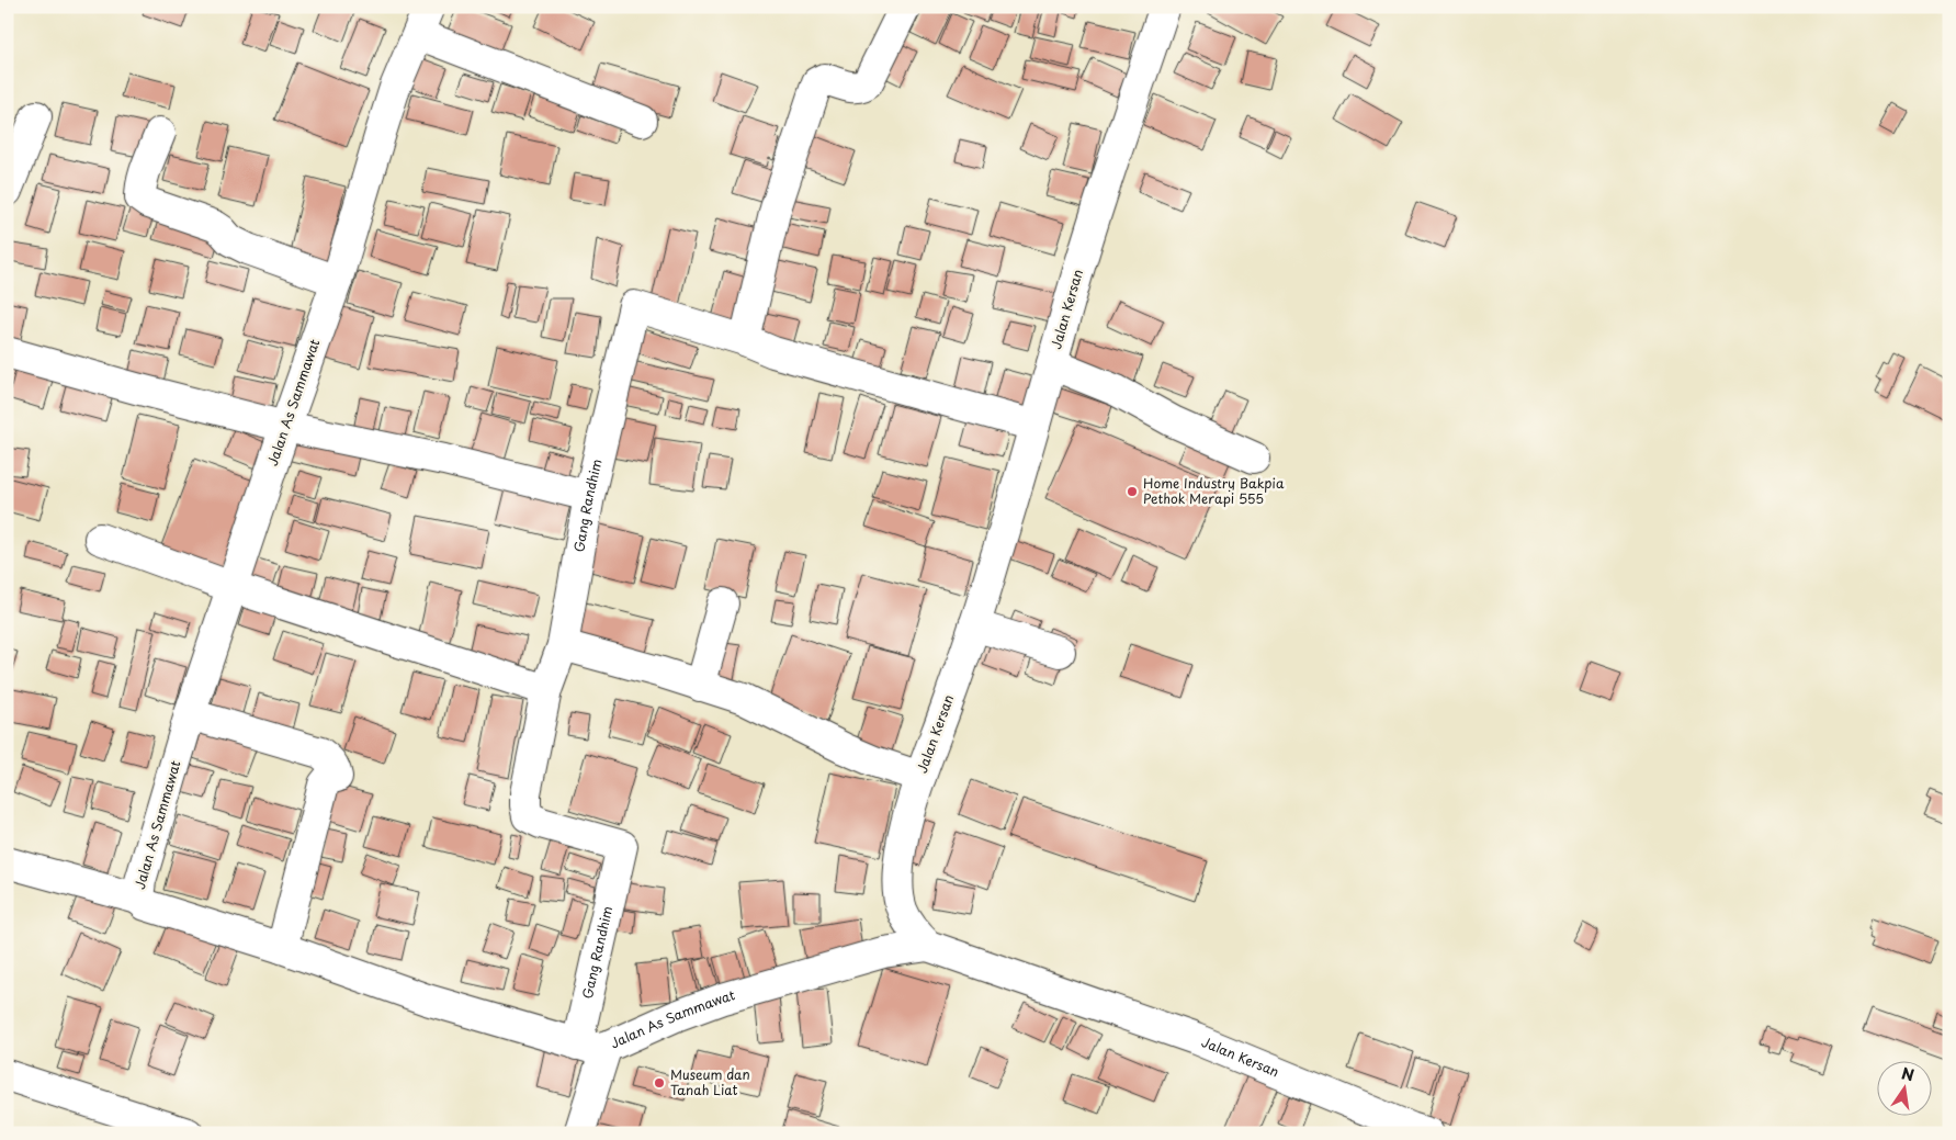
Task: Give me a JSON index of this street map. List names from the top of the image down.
{
  "streets": {
    "street": ["Jalan Kersan", "Jalan As Sammawat", "Gang Randhim"]
  },
  "crossings": [
    ["Jalan Kersan", "Jalan As Sammawat"],
    ["Jalan Kersan", "Gang Randhim"],
    ["Jalan As Sammawat", "Gang Randhim"]
  ],
  "places": ["Home Industry Bakpia Pethok Merapi 555", "Museum dan Tanah Liat"],
  "north": "top"
}
